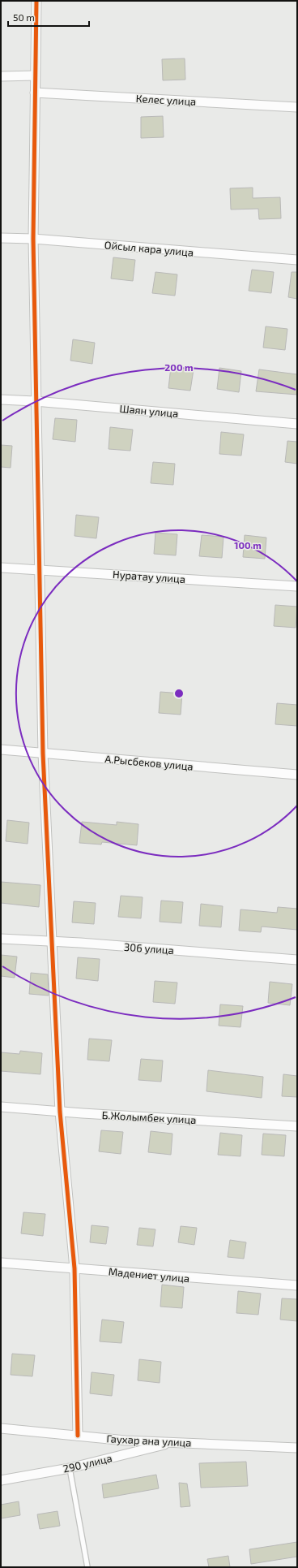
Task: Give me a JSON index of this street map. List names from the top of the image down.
{
  "streets": {
    "street": [
      "Келес улица",
      "Ойсыл кара улица",
      "Шаян улица",
      "Нуратау улица",
      "А.Рысбеков улица",
      "306 улица",
      "Б.Жолымбек улица",
      "Мадениет улица",
      "Гаухар ана улица",
      "290 улица"
    ]
  },
  "crossings": [
    ["Гаухар ана улица", "290 улица"]
  ],
  "scale_bar": "50 m",
  "rings": ["200 m", "100 m"]
}
